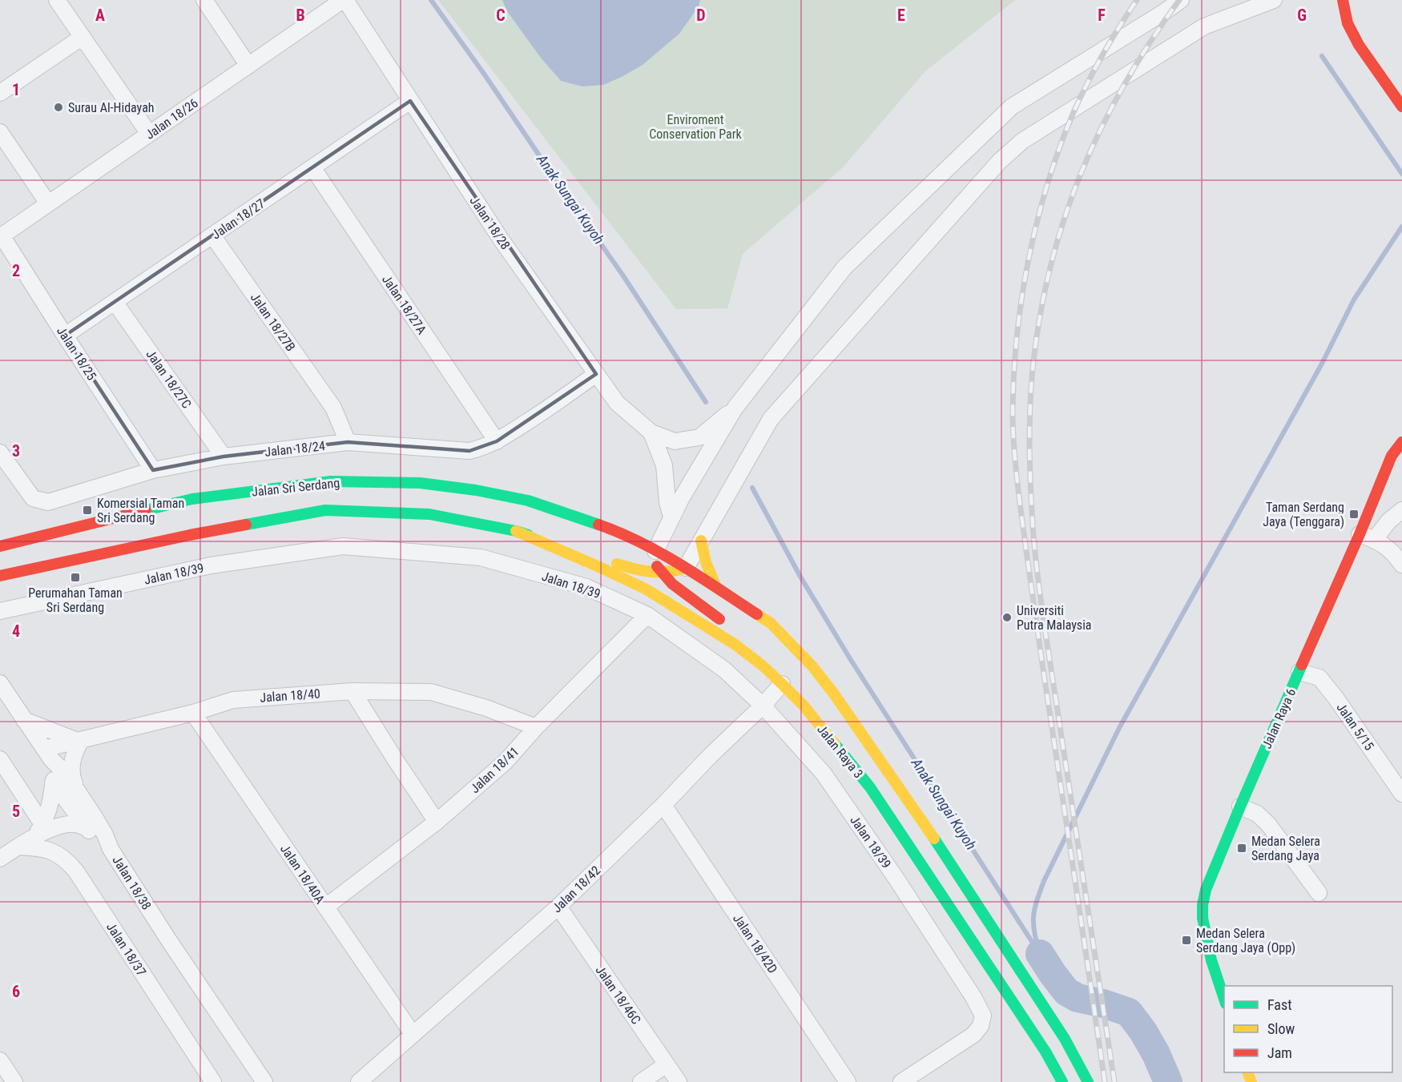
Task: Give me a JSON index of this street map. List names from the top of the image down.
{
  "streets": {
    "street": [
      "Jalan 18/26",
      "Jalan 18/27",
      "Jalan 18/28",
      "Jalan 18/27A",
      "Jalan 18/27B",
      "Jalan 18/25",
      "Jalan 18/27C",
      "Jalan 18/24",
      "Jalan Sri Serdang",
      "Jalan 18/39",
      "Jalan 18/40",
      "Jalan Raya 6",
      "Jalan 5/15",
      "Jalan Raya 3",
      "Jalan 18/41",
      "Jalan 18/40A",
      "Jalan 18/38",
      "Jalan 18/42",
      "Jalan 18/42D",
      "Jalan 18/37",
      "Jalan 18/46C"
    ]
  },
  "crossings": [
    ["Jalan 18/26", "Jalan 18/28"],
    ["Jalan 18/26", "Jalan 18/25"],
    ["Jalan 18/27", "Jalan 18/28"],
    ["Jalan 18/27", "Jalan 18/27A"],
    ["Jalan 18/27", "Jalan 18/27B"],
    ["Jalan 18/27", "Jalan 18/25"],
    ["Jalan 18/27", "Jalan 18/27C"],
    ["Jalan 18/28", "Jalan 18/24"],
    ["Jalan 18/27A", "Jalan 18/24"],
    ["Jalan 18/27B", "Jalan 18/24"],
    ["Jalan 18/25", "Jalan 18/24"],
    ["Jalan 18/27C", "Jalan 18/24"],
    ["Jalan Sri Serdang", "Jalan Raya 3"],
    ["Jalan 18/39", "Jalan 18/41"],
    ["Jalan 18/39", "Jalan 18/42"],
    ["Jalan 18/40", "Jalan 18/41"],
    ["Jalan 18/40", "Jalan 18/40A"],
    ["Jalan 18/40", "Jalan 18/38"],
    ["Jalan Raya 6", "Jalan 5/15"],
    ["Jalan Raya 3", "Jalan 18/42"],
    ["Jalan 18/41", "Jalan 18/40A"],
    ["Jalan 18/40A", "Jalan 18/42"],
    ["Jalan 18/42", "Jalan 18/42D"],
    ["Jalan 18/42", "Jalan 18/46C"]
  ],
  "water": ["Anak Sungai Kuyoh"],
  "parks": ["Enviroment Conservation Park"],
  "places": {
    "other": ["Surau Al-Hidayah", "Universiti Putra Malaysia"],
    "transit": [
      "Komersial Taman Sri Serdang",
      "Taman Serdang Jaya (Tenggara)",
      "Perumahan Taman Sri Serdang",
      "Medan Selera Serdang Jaya",
      "Medan Selera Serdang Jaya (Opp)"
    ]
  },
  "legend": ["Fast", "Slow", "Jam"],
  "grid": {
    "columns": [
      "A",
      "B",
      "C",
      "D",
      "E",
      "F",
      "G"
    ],
    "rows": [
      "1",
      "2",
      "3",
      "4",
      "5",
      "6"
    ]
  }
}
